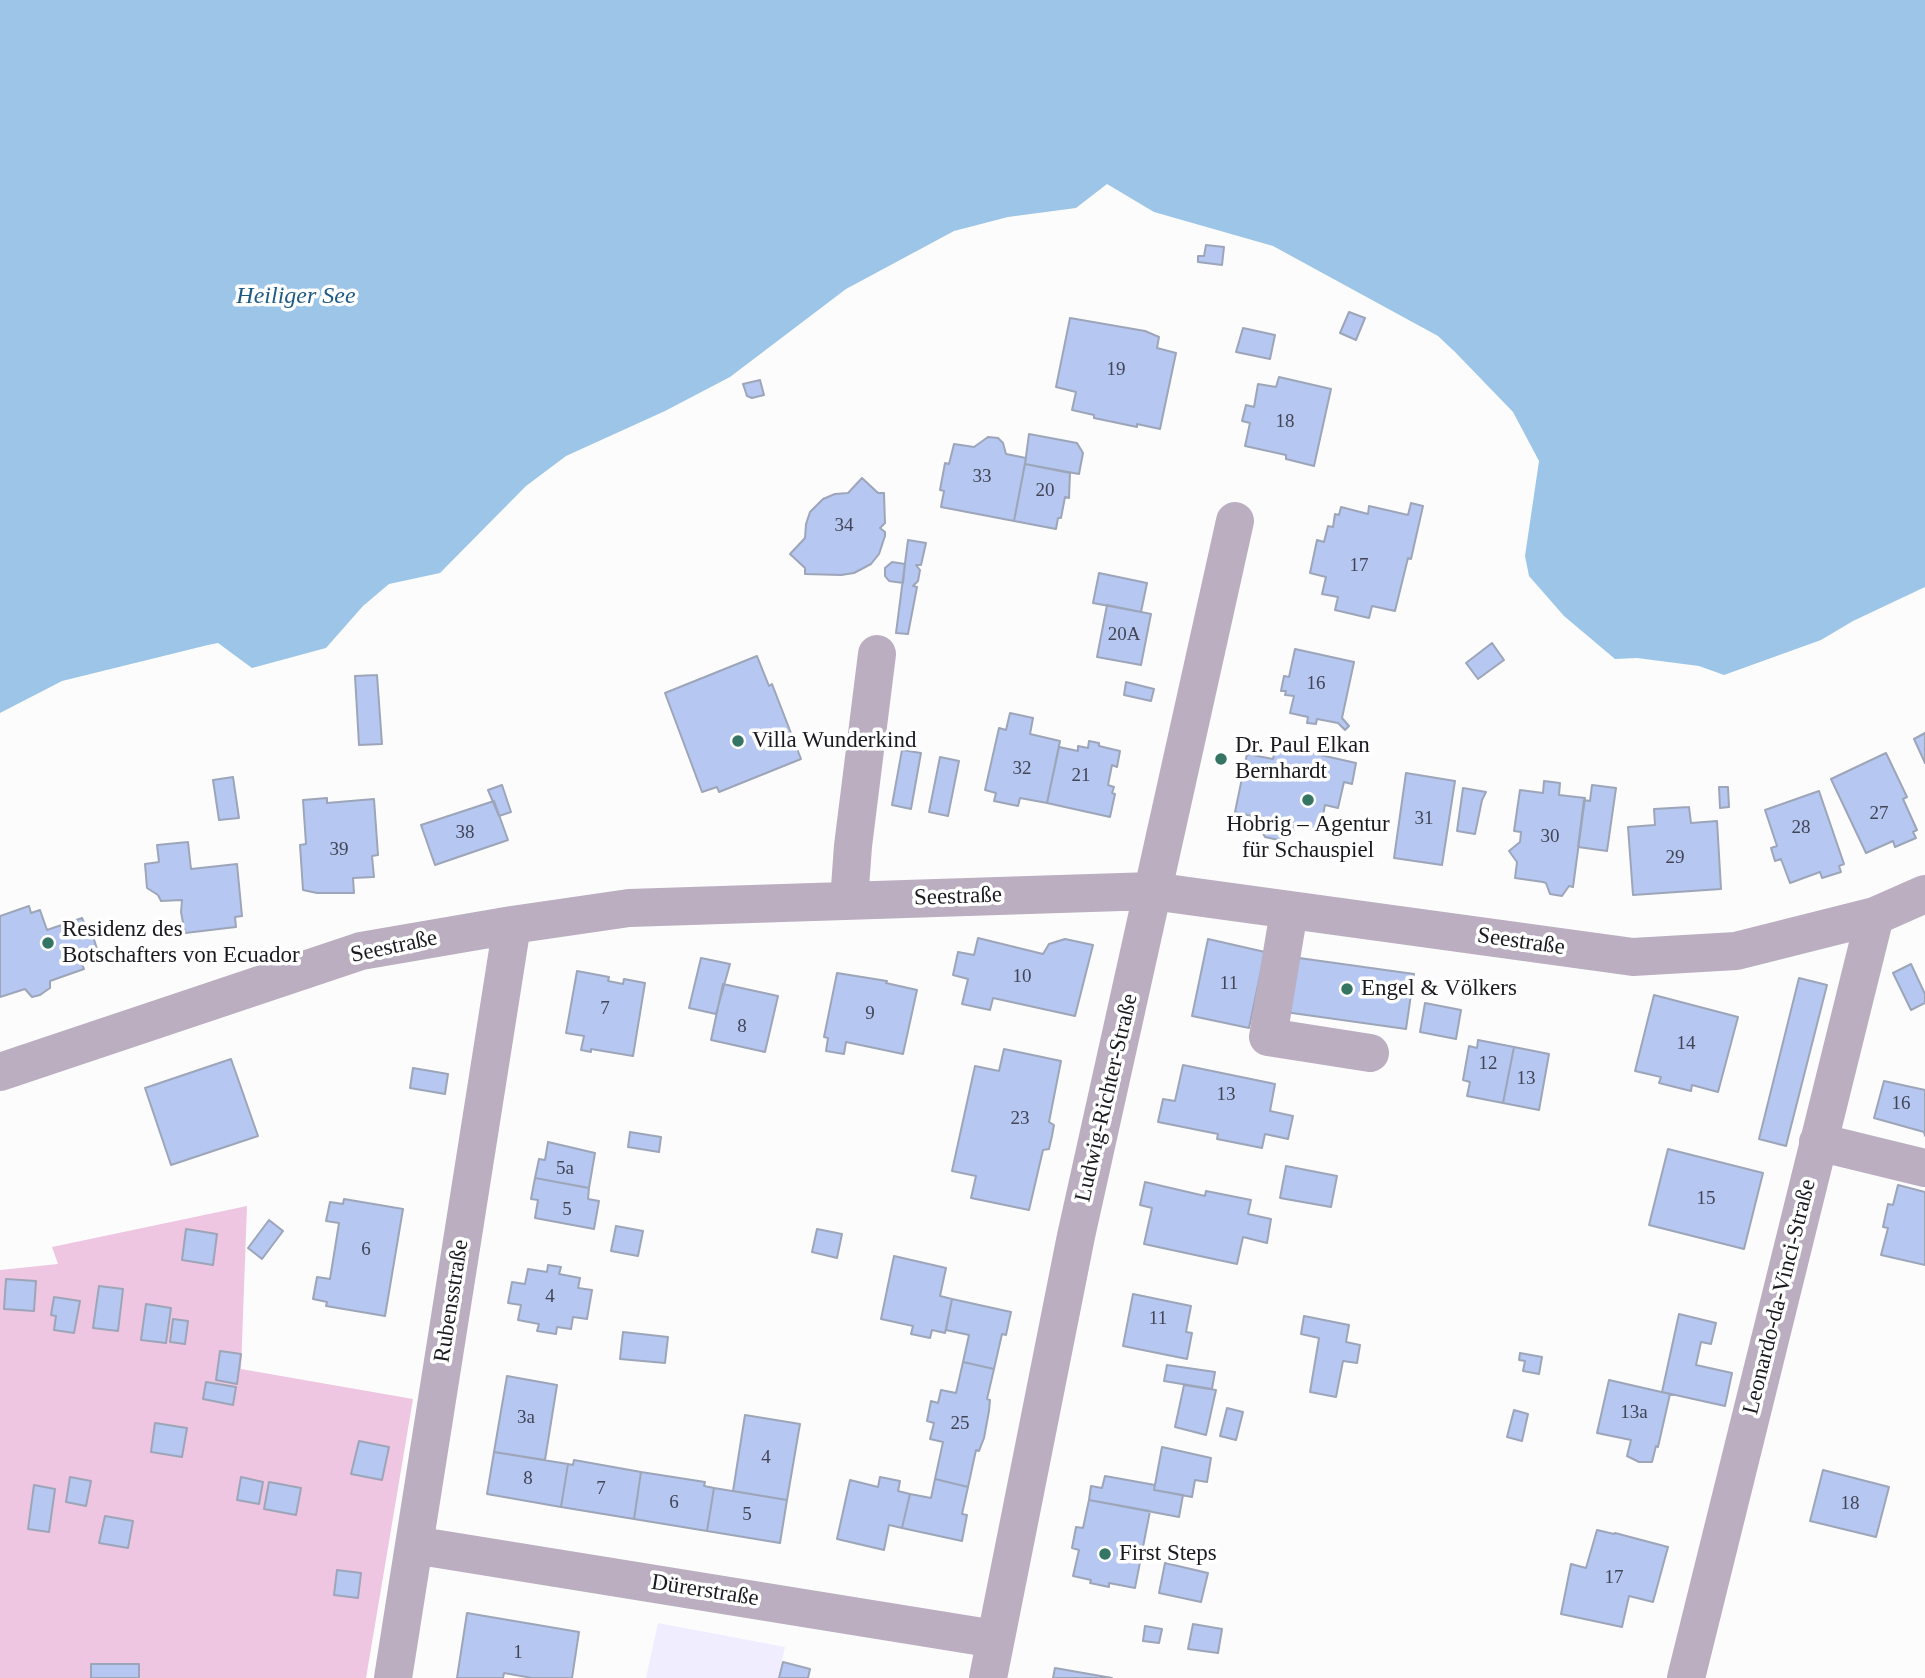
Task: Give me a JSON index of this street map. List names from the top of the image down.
{
  "streets": {
    "street": [
      "Seestraße",
      "Ludwig-Richter-Straße",
      "Leonardo-da-Vinci-Straße",
      "Rubensstraße",
      "Dürerstraße"
    ]
  },
  "crossings": [
    ["Seestraße", "Ludwig-Richter-Straße"],
    ["Seestraße", "Leonardo-da-Vinci-Straße"],
    ["Seestraße", "Rubensstraße"],
    ["Ludwig-Richter-Straße", "Dürerstraße"],
    ["Rubensstraße", "Dürerstraße"]
  ],
  "water": ["Heiliger See"],
  "places": [
    "Villa Wunderkind",
    "Dr. Paul Elkan Bernhardt",
    "Hobrig – Agentur für Schauspiel",
    "Residenz des Botschafters von Ecuador",
    "Engel & Völkers",
    "First Steps"
  ],
  "house_numbers": [
    "19",
    "18",
    "33",
    "20",
    "34",
    "17",
    "20A",
    "16",
    "32",
    "21",
    "27",
    "31",
    "28",
    "38",
    "30",
    "39",
    "29",
    "10",
    "11",
    "7",
    "9",
    "8",
    "14",
    "12",
    "13",
    "13",
    "16",
    "23",
    "5a",
    "15",
    "5",
    "6",
    "4",
    "11",
    "13a",
    "3a",
    "25",
    "4",
    "8",
    "7",
    "6",
    "18",
    "5",
    "17",
    "1"
  ]
}
